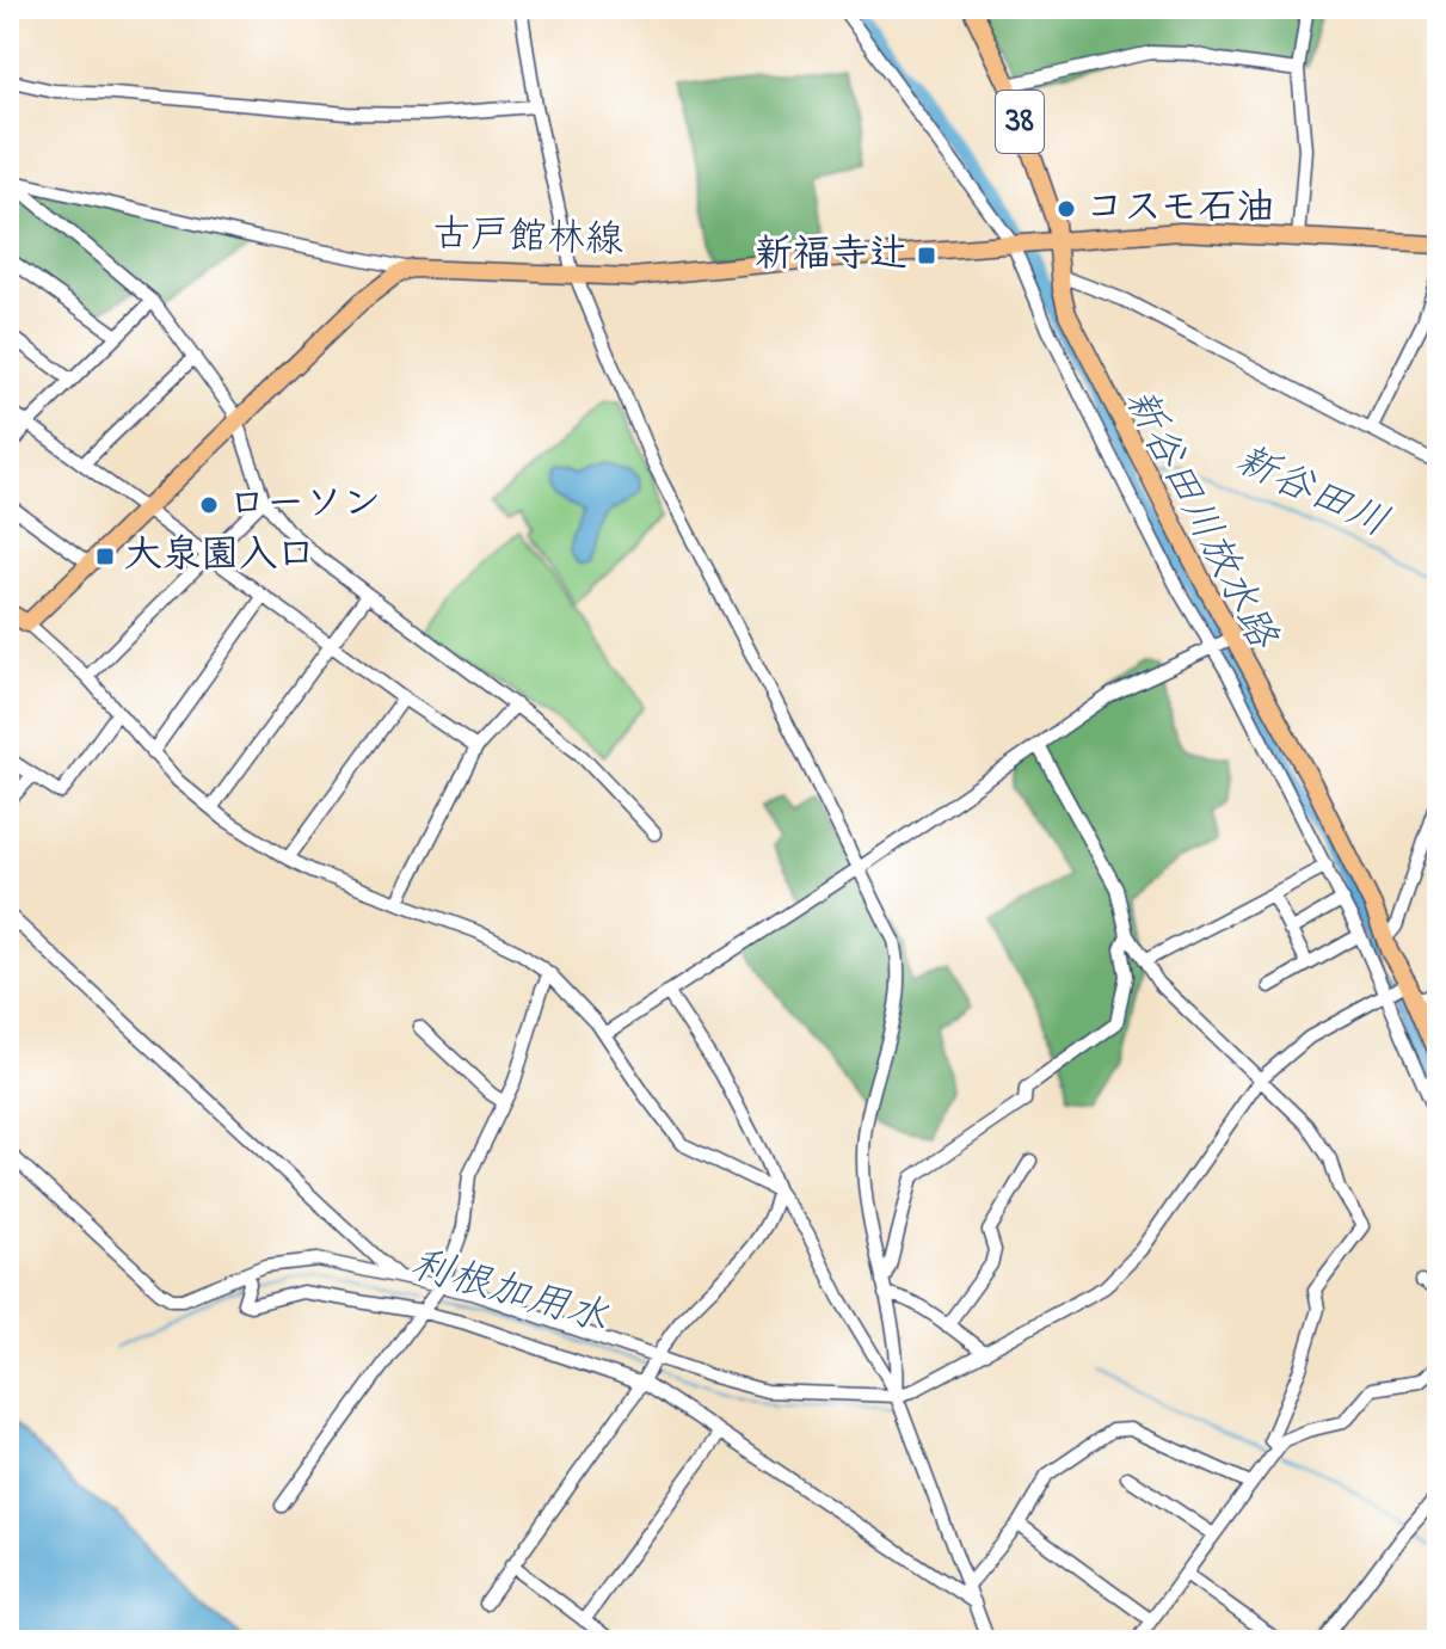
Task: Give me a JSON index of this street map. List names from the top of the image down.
{
  "streets": {
    "main road": ["38", "古戸館林線"]
  },
  "crossings": [
    ["38", "古戸館林線"]
  ],
  "water": ["新谷田川", "新谷田川放水路", "利根加用水"],
  "places": {
    "other": ["コスモ石油", "ローソン"],
    "transit": ["新福寺辻", "大泉園入口"]
  }
}
